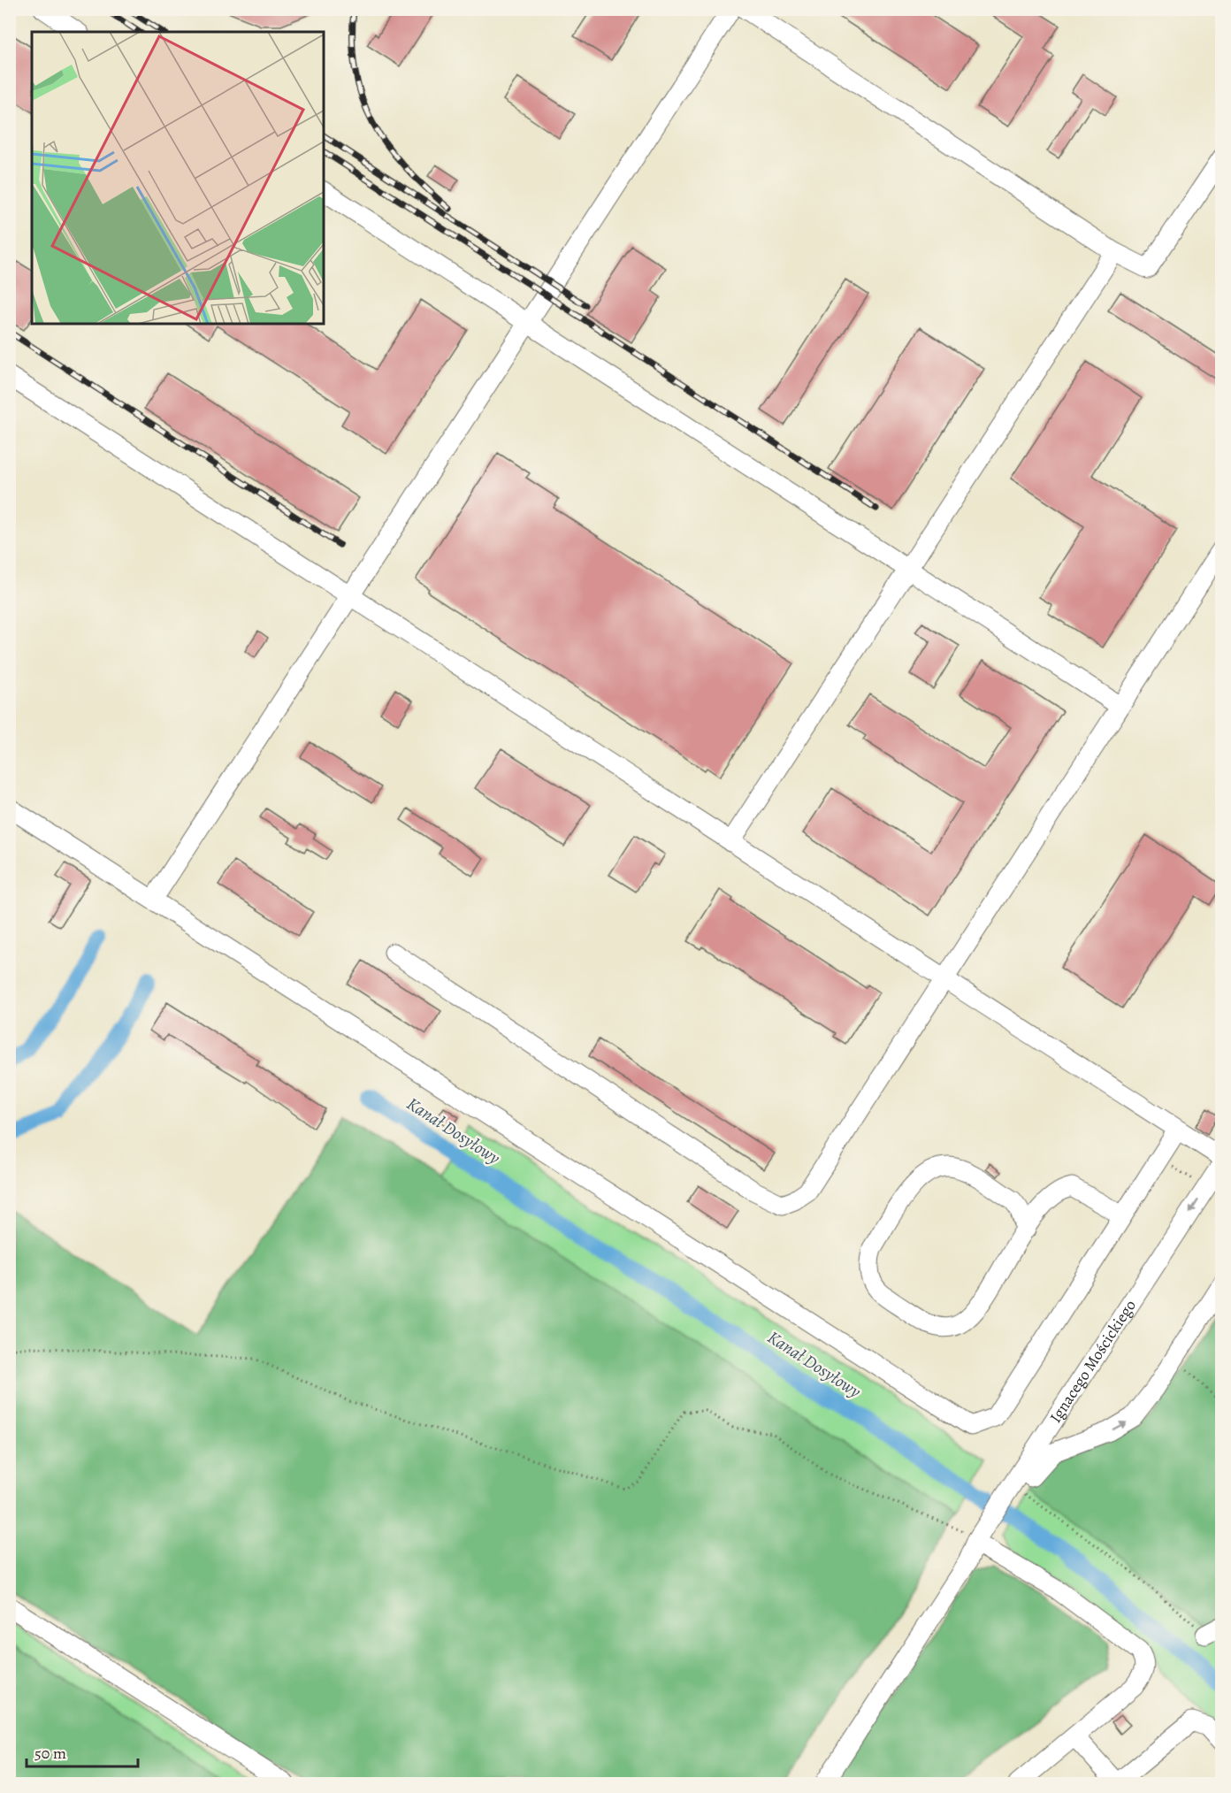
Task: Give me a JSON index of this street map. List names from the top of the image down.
{
  "streets": {
    "street": ["Ignacego Mościckiego"]
  },
  "water": ["Kanał Dosyłowy"],
  "scale_bar": "50 m"
}
